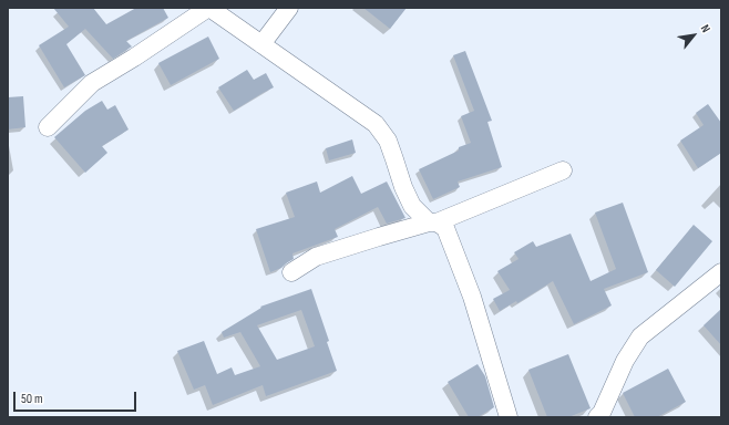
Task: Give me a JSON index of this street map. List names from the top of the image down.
{
  "scale_bar": "50 m",
  "north": "top right"
}
